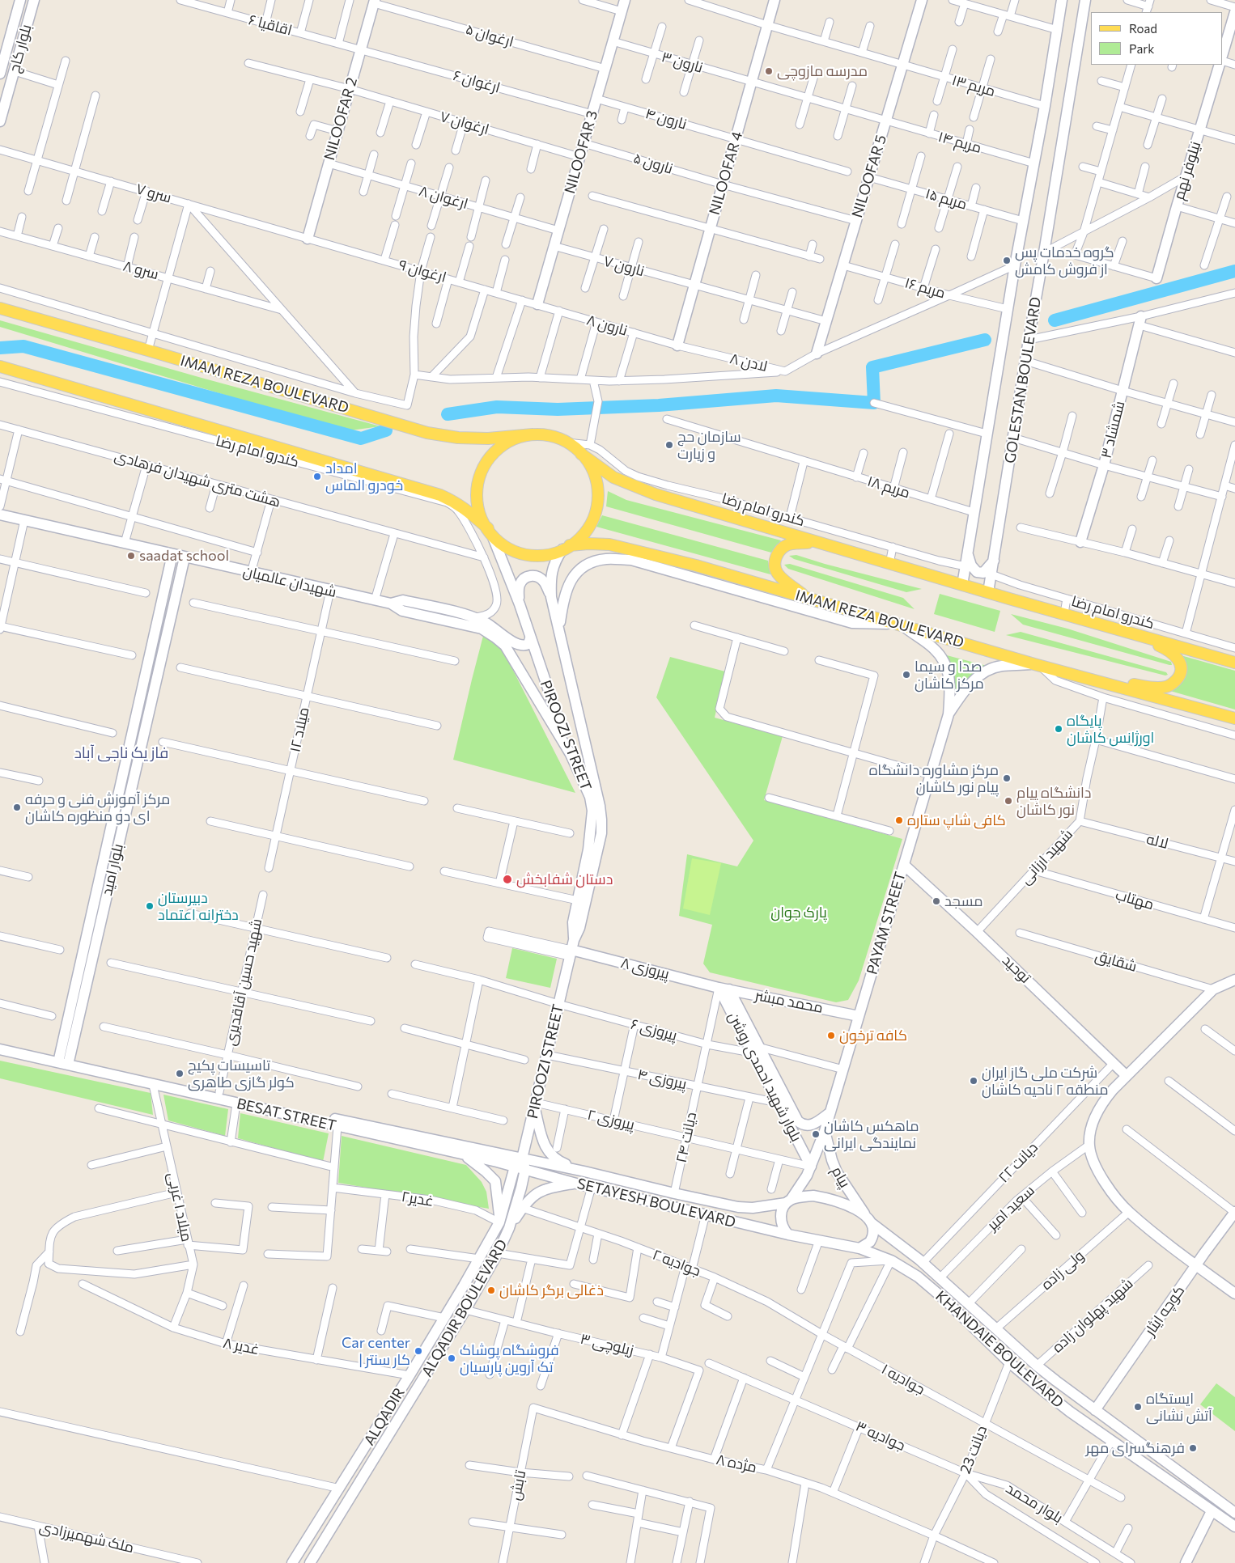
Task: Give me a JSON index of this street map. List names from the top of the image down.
{
  "streets": {
    "main road": [
      "بلوار کاج",
      "NILOOFAR 2",
      "NILOOFAR 3",
      "نیلوفر نهم",
      "NILOOFAR 4",
      "NILOOFAR 5",
      "GOLESTAN BOULEVARD",
      "IMAM REZA BOULEVARD",
      "شمشاد ۳",
      "شهیدان عالمیان",
      "PIROOZI STREET",
      "بلوار امید",
      "PAYAM STREET",
      "پیروزی ۸",
      "توحید",
      "محمد مبشر",
      "بلوار شهید احمدی روشن",
      "BESAT STREET",
      "پیام",
      "SETAYESH BOULEVARD",
      "ALQADIR BOULEVARD",
      "کوچه ایثار",
      "KHANDAIE BOULEVARD",
      "ALQADIR"
    ],
    "street": [
      "اقاقیا ۶",
      "ارغوان ۵",
      "نارون ۳",
      "ارغوان ۶",
      "مریم ۱۳",
      "نارون ۴",
      "ارغوان ۷",
      "مریم ۱۴",
      "نارون ۵",
      "سرو ۷",
      "ارغوان ۸",
      "مریم ۱۵",
      "نارون ۷",
      "سرو ۸",
      "ارغوان ۹",
      "مریم ۱۶",
      "نارون ۸",
      "لادن ۸",
      "کندرو امام رضا",
      "هشت متری شهیدان فرهادی",
      "مریم ۱۸",
      "میلاد ۱۲",
      "لاله",
      "شهید ارزانی",
      "مهتاب",
      "شقایق",
      "شهید حسین آقاقدیری",
      "پیروزی ۶",
      "پیروزی ۴",
      "پیروزی ۲",
      "دیانت ۲۴",
      "دیانت ۲۲",
      "غدیر۲",
      "میلاد ۱ غربی",
      "سعید امیر",
      "جوادیه ۲",
      "ولی زاده",
      "شهید پهلوان زاده",
      "زیلوچی ۳",
      "غدیر ۸",
      "جوادیه ۱",
      "جوادیه ۳",
      "دیانت 23",
      "مژده ۸",
      "تابش",
      "بلوار محمد",
      "ملک شهمیرزادی"
    ]
  },
  "crossings": [
    ["اقاقیا ۶", "ارغوان ۶"],
    ["اقاقیا ۶", "NILOOFAR 2"],
    ["ارغوان ۵", "NILOOFAR 2"],
    ["ارغوان ۵", "NILOOFAR 3"],
    ["نارون ۳", "مریم ۱۴"],
    ["نارون ۳", "NILOOFAR 3"],
    ["نارون ۳", "NILOOFAR 4"],
    ["ارغوان ۶", "NILOOFAR 2"],
    ["ارغوان ۶", "NILOOFAR 3"],
    ["مریم ۱۳", "NILOOFAR 4"],
    ["مریم ۱۳", "NILOOFAR 5"],
    ["مریم ۱۳", "GOLESTAN BOULEVARD"],
    ["NILOOFAR 2", "ارغوان ۷"],
    ["NILOOFAR 2", "سرو ۷"],
    ["NILOOFAR 2", "ارغوان ۸"],
    ["NILOOFAR 2", "ارغوان ۹"],
    ["نارون ۴", "NILOOFAR 3"],
    ["نارون ۴", "NILOOFAR 4"],
    ["ارغوان ۷", "NILOOFAR 3"],
    ["مریم ۱۴", "NILOOFAR 5"],
    ["مریم ۱۴", "GOLESTAN BOULEVARD"],
    ["NILOOFAR 3", "نارون ۵"],
    ["NILOOFAR 3", "ارغوان ۸"],
    ["NILOOFAR 3", "نارون ۷"],
    ["NILOOFAR 3", "ارغوان ۹"],
    ["NILOOFAR 3", "نارون ۸"],
    ["نارون ۵", "NILOOFAR 4"],
    ["نارون ۵", "NILOOFAR 5"],
    ["NILOOFAR 4", "نارون ۷"],
    ["NILOOFAR 4", "نارون ۸"],
    ["NILOOFAR 4", "لادن ۸"],
    ["NILOOFAR 5", "مریم ۱۵"],
    ["NILOOFAR 5", "نارون ۷"],
    ["NILOOFAR 5", "مریم ۱۶"],
    ["NILOOFAR 5", "لادن ۸"],
    ["سرو ۷", "ارغوان ۹"],
    ["مریم ۱۵", "GOLESTAN BOULEVARD"],
    ["ارغوان ۹", "نارون ۸"],
    ["مریم ۱۶", "لادن ۸"],
    ["مریم ۱۶", "GOLESTAN BOULEVARD"],
    ["نارون ۸", "لادن ۸"],
    ["لادن ۸", "GOLESTAN BOULEVARD"],
    ["GOLESTAN BOULEVARD", "کندرو امام رضا"],
    ["GOLESTAN BOULEVARD", "مریم ۱۸"],
    ["IMAM REZA BOULEVARD", "کندرو امام رضا"],
    ["IMAM REZA BOULEVARD", "PIROOZI STREET"],
    ["کندرو امام رضا", "هشت متری شهیدان فرهادی"],
    ["کندرو امام رضا", "PIROOZI STREET"],
    ["شهیدان عالمیان", "میلاد ۱۲"],
    ["شهیدان عالمیان", "بلوار امید"],
    ["PIROOZI STREET", "پیروزی ۸"],
    ["PIROOZI STREET", "پیروزی ۶"],
    ["PIROOZI STREET", "پیروزی ۴"],
    ["PIROOZI STREET", "BESAT STREET"],
    ["PIROOZI STREET", "پیروزی ۲"],
    ["PIROOZI STREET", "SETAYESH BOULEVARD"],
    ["PIROOZI STREET", "ALQADIR"],
    ["لاله", "شهید ارزانی"],
    ["شهید ارزانی", "مهتاب"],
    ["شهید ارزانی", "توحید"],
    ["بلوار امید", "BESAT STREET"],
    ["PAYAM STREET", "توحید"],
    ["PAYAM STREET", "محمد مبشر"],
    ["PAYAM STREET", "پیروزی ۶"],
    ["PAYAM STREET", "بلوار شهید احمدی روشن"],
    ["PAYAM STREET", "پیروزی ۲"],
    ["PAYAM STREET", "پیام"],
    ["PAYAM STREET", "SETAYESH BOULEVARD"],
    ["پیروزی ۸", "محمد مبشر"],
    ["پیروزی ۸", "بلوار شهید احمدی روشن"],
    ["پیروزی ۸", "دیانت ۲۴"],
    ["توحید", "دیانت ۲۲"],
    ["شهید حسین آقاقدیری", "BESAT STREET"],
    ["محمد مبشر", "بلوار شهید احمدی روشن"],
    ["محمد مبشر", "دیانت ۲۴"],
    ["پیروزی ۶", "بلوار شهید احمدی روشن"],
    ["پیروزی ۶", "دیانت ۲۴"],
    ["بلوار شهید احمدی روشن", "پیروزی ۴"],
    ["بلوار شهید احمدی روشن", "پیروزی ۲"],
    ["بلوار شهید احمدی روشن", "دیانت ۲۴"],
    ["پیروزی ۴", "دیانت ۲۴"],
    ["BESAT STREET", "SETAYESH BOULEVARD"],
    ["BESAT STREET", "میلاد ۱ غربی"],
    ["BESAT STREET", "ALQADIR BOULEVARD"],
    ["BESAT STREET", "ALQADIR"],
    ["پیروزی ۲", "دیانت ۲۴"],
    ["دیانت ۲۴", "SETAYESH BOULEVARD"],
    ["دیانت ۲۲", "KHANDAIE BOULEVARD"],
    ["پیام", "SETAYESH BOULEVARD"],
    ["پیام", "KHANDAIE BOULEVARD"],
    ["غدیر۲", "ALQADIR"],
    ["SETAYESH BOULEVARD", "ALQADIR BOULEVARD"],
    ["SETAYESH BOULEVARD", "KHANDAIE BOULEVARD"],
    ["SETAYESH BOULEVARD", "ALQADIR"],
    ["میلاد ۱ غربی", "غدیر ۸"],
    ["سعید امیر", "KHANDAIE BOULEVARD"],
    ["جوادیه ۲", "جوادیه ۱"],
    ["ولی زاده", "KHANDAIE BOULEVARD"],
    ["ALQADIR BOULEVARD", "زیلوچی ۳"],
    ["کوچه ایثار", "KHANDAIE BOULEVARD"],
    ["شهید پهلوان زاده", "KHANDAIE BOULEVARD"],
    ["زیلوچی ۳", "مژده ۸"],
    ["غدیر ۸", "ALQADIR"],
    ["KHANDAIE BOULEVARD", "دیانت 23"],
    ["جوادیه ۱", "دیانت 23"],
    ["جوادیه ۳", "دیانت 23"],
    ["جوادیه ۳", "بلوار محمد"],
    ["دیانت 23", "مژده ۸"],
    ["دیانت 23", "بلوار محمد"],
    ["مژده ۸", "تابش"]
  ],
  "districts": ["فاز یک ناجی آباد"],
  "parks": ["پارک جوان"],
  "places": [
    "مدرسه مازوچی",
    "گروه خدمات پس از فروش کامش",
    "سازمان حج و زیارت",
    "امداد خودرو الماس",
    "saadat school",
    "صدا و سیما مرکز کاشان",
    "پایگاه اورژانس کاشان",
    "مرکز مشاوره دانشگاه پیام نور کاشان",
    "دانشگاه پیام نور کاشان",
    "مرکز آموزش فنی و حرفه ای دو منظوره کاشان",
    "کافی شاپ ستاره",
    "دستان شفابخش",
    "مسجد",
    "دبیرستان دخترانه اعتماد",
    "کافه ترخون",
    "تاسیسات پکیج کولر گازی طاهری",
    "شرکت ملی گاز ایران منطقه ۲ ناحیه کاشان",
    "ماهکس کاشان نمایندگی ایرانی",
    "ذغالی برگر کاشان",
    "Car center | کار سنتر",
    "فروشگاه پوشاک تک آروین پارسیان",
    "ایستگاه آتش نشانی",
    "فرهنگسرای مهر"
  ],
  "legend": ["Road", "Park"]
}
